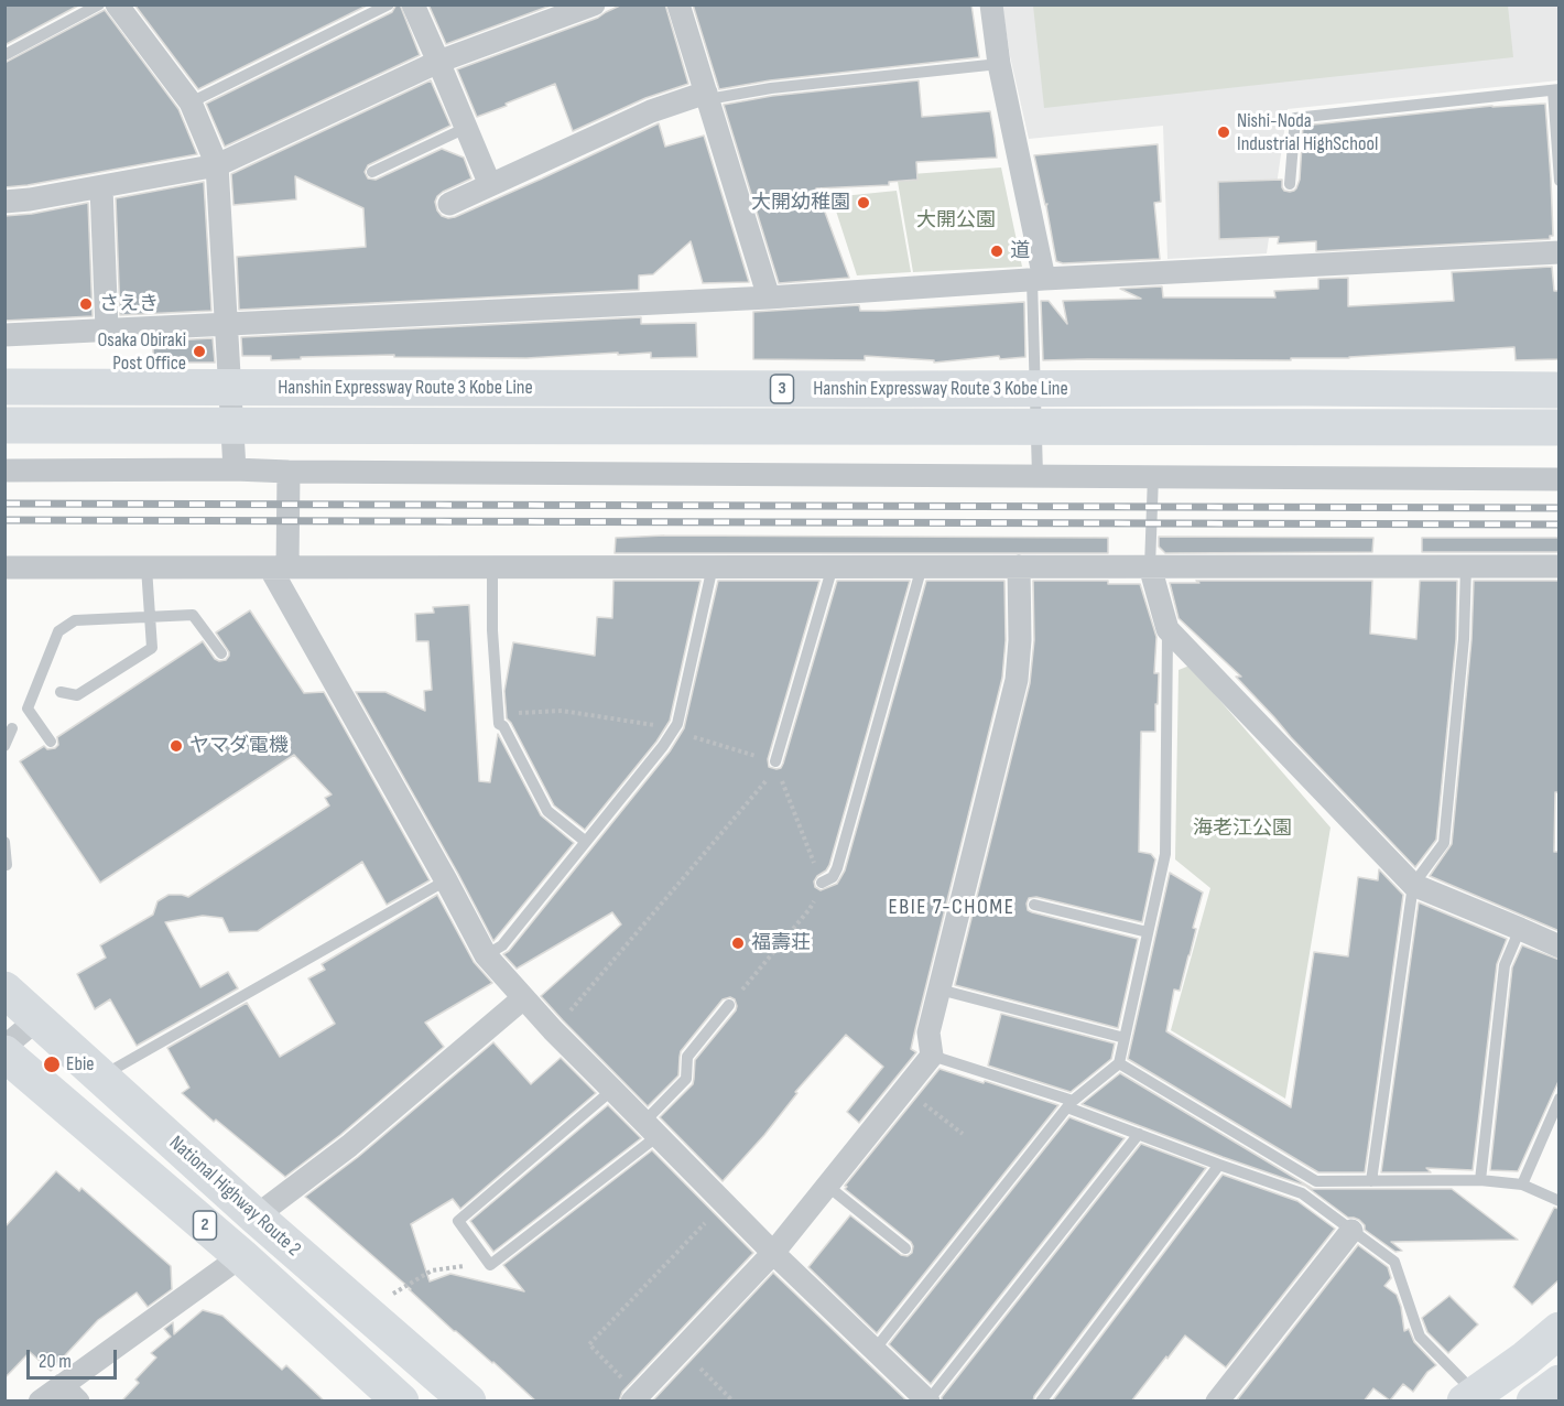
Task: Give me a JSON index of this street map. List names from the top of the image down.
{
  "streets": {
    "main road": [
      "Hanshin Expressway Route 3 Kobe Line",
      "3",
      "National Highway Route 2",
      "2"
    ]
  },
  "districts": ["EBIE 7-CHOME"],
  "parks": ["大開公園", "海老江公園"],
  "places": [
    "Nishi-Noda Industrial HighSchool",
    "大開幼稚園",
    "道",
    "さえき",
    "Osaka Obiraki Post Office",
    "ヤマダ電機",
    "福壽荘",
    "Ebie"
  ],
  "scale_bar": "20 m"
}
